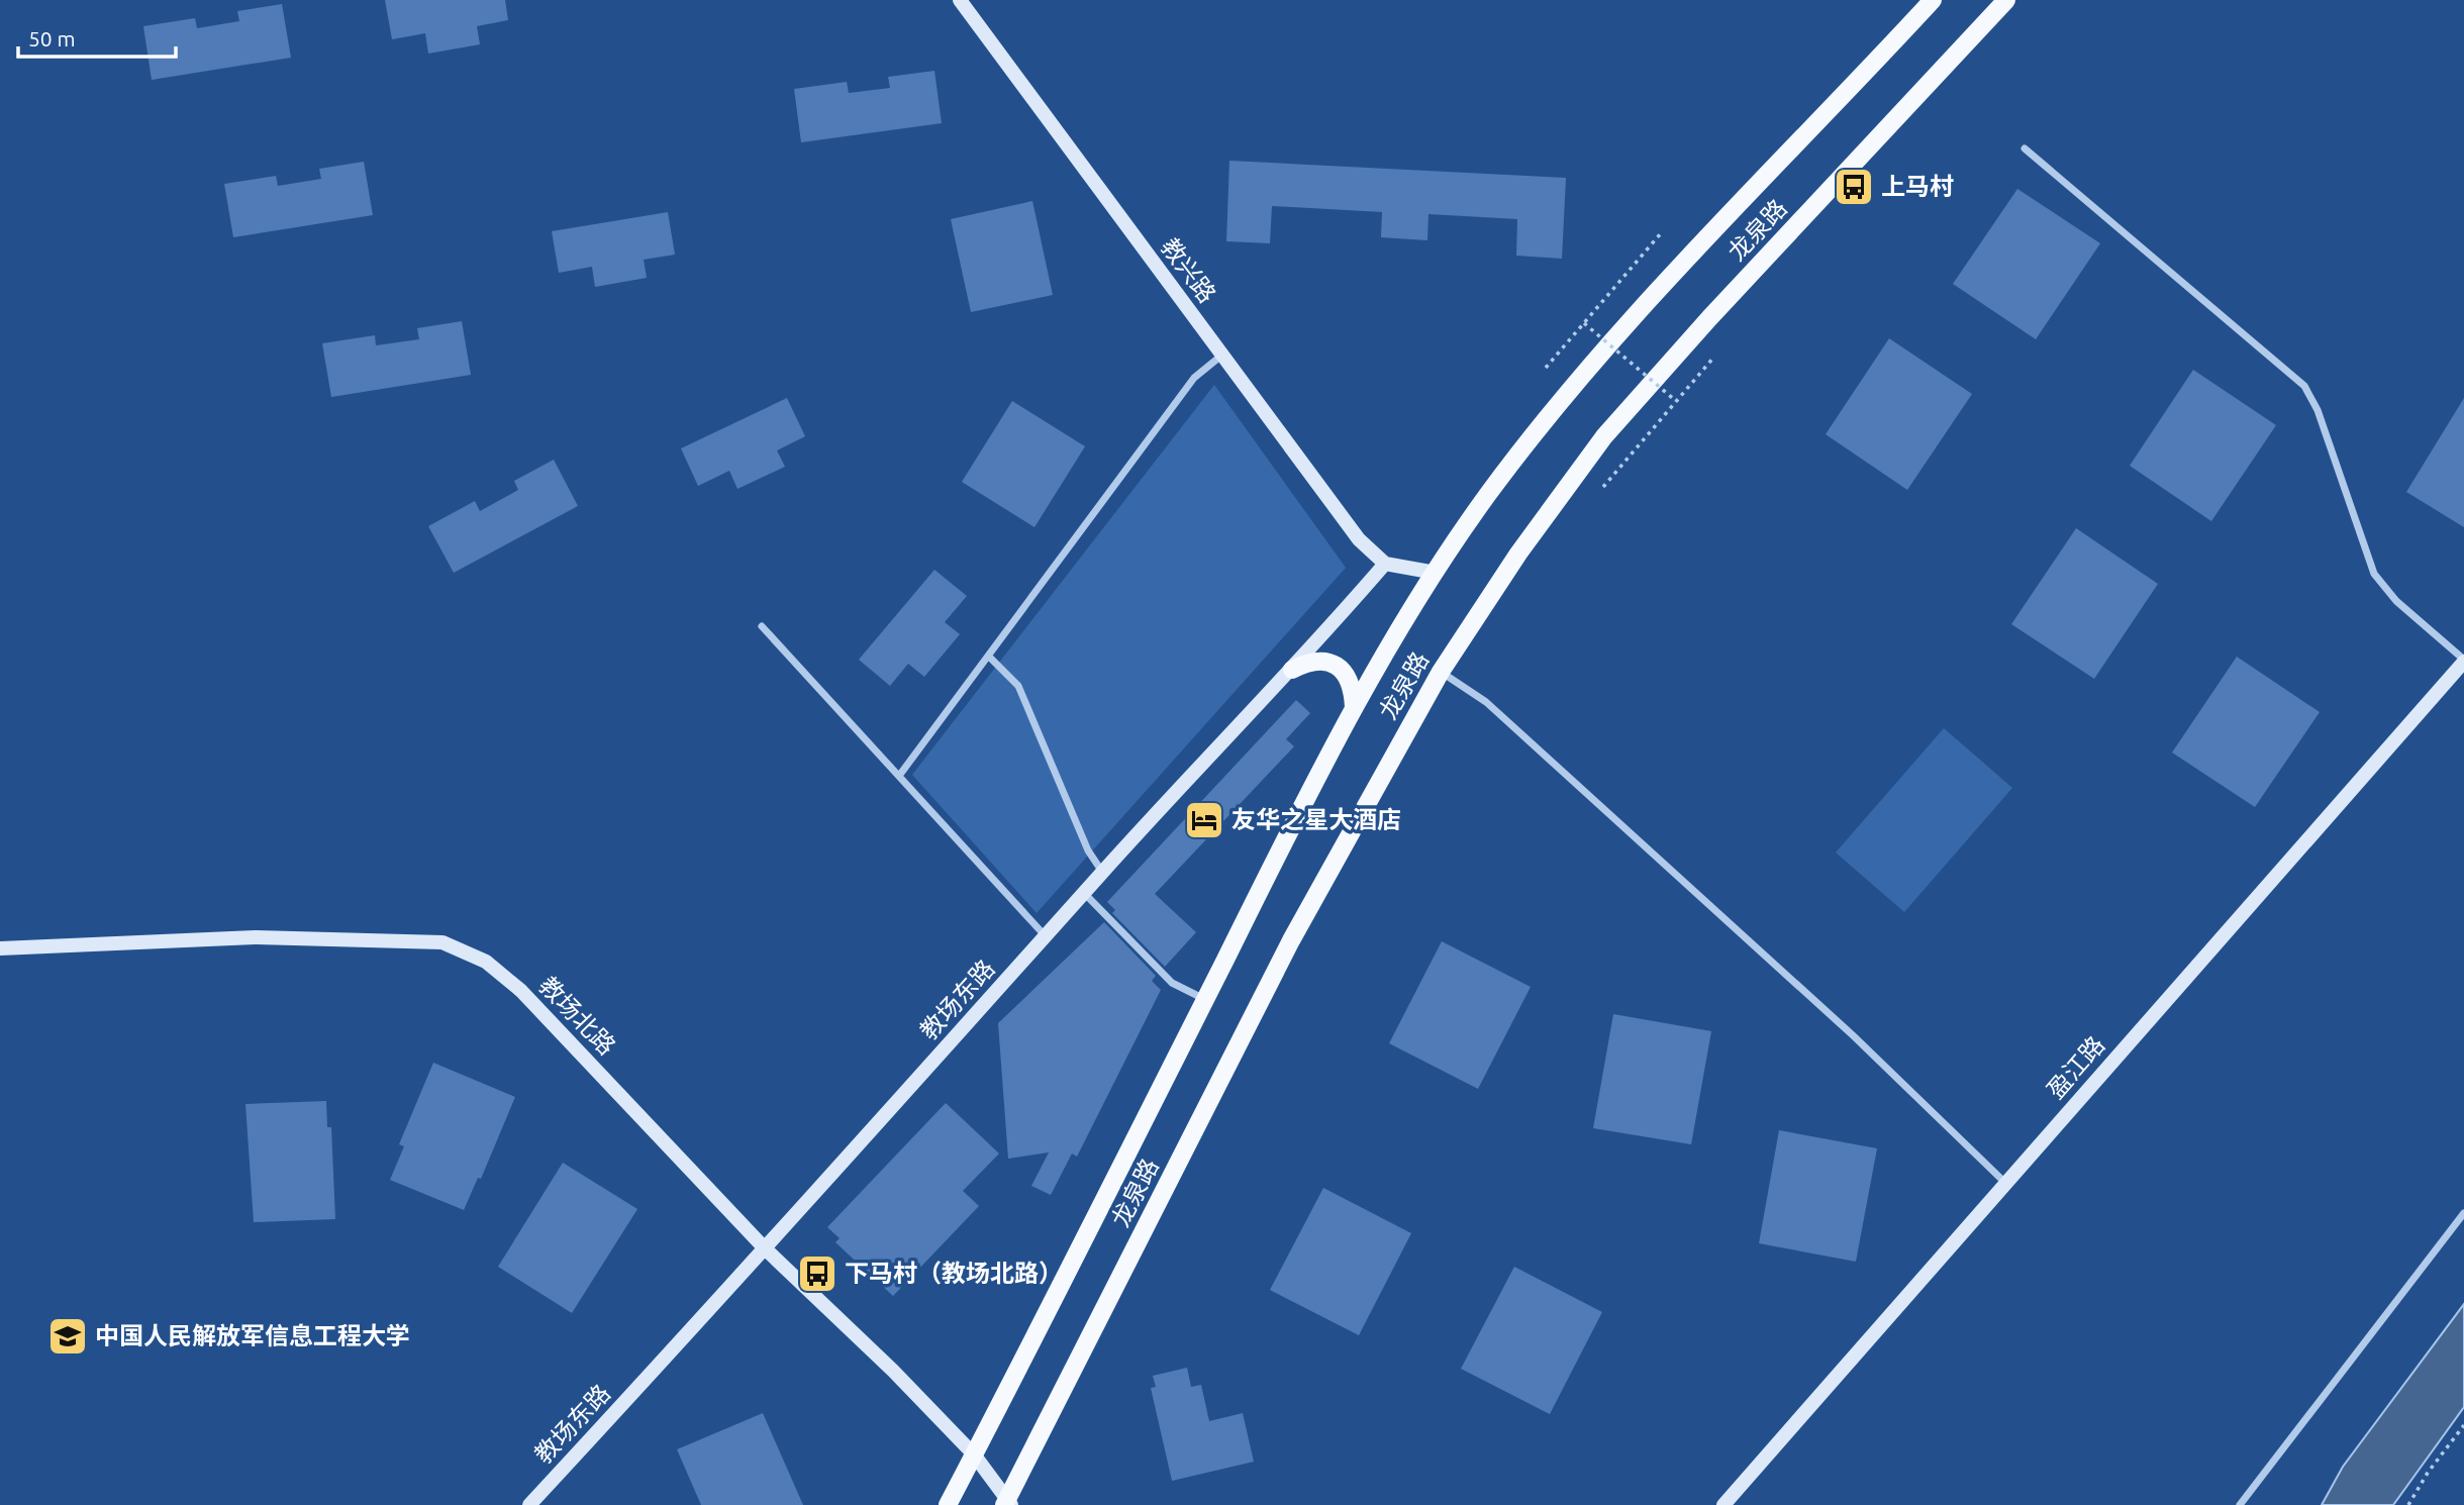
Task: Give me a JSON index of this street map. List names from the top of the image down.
{
  "streets": {
    "main road": ["龙泉路"],
    "street": [
      "教兴路",
      "教场东路",
      "教场北路",
      "盈江路"
    ]
  },
  "crossings": [
    ["龙泉路", "教场北路"],
    ["教兴路", "教场东路"],
    ["教场东路", "教场北路"]
  ],
  "places": {
    "bus stop": ["上马村", "下马村（教场北路）"],
    "hotel": ["友华之星大酒店"],
    "school or university": ["中国人民解放军信息工程大学"]
  },
  "scale_bar": "50 m"
}
